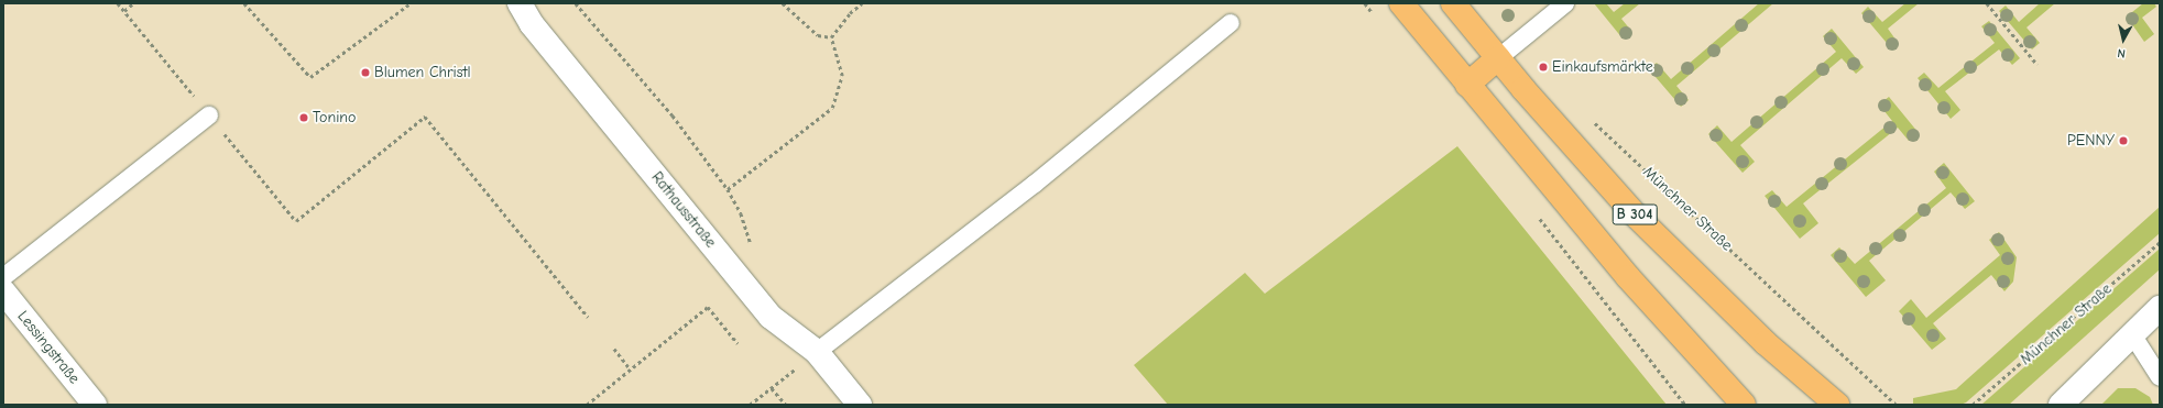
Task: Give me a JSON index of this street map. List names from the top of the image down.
{
  "streets": {
    "main road": ["B 304"],
    "street": ["Rathausstraße", "Lessingstraße"],
    "path": ["Münchner Straße"]
  },
  "places": [
    "Einkaufsmärkte",
    "Blumen Christl",
    "Tonino",
    "PENNY"
  ],
  "north": "bottom"
}
